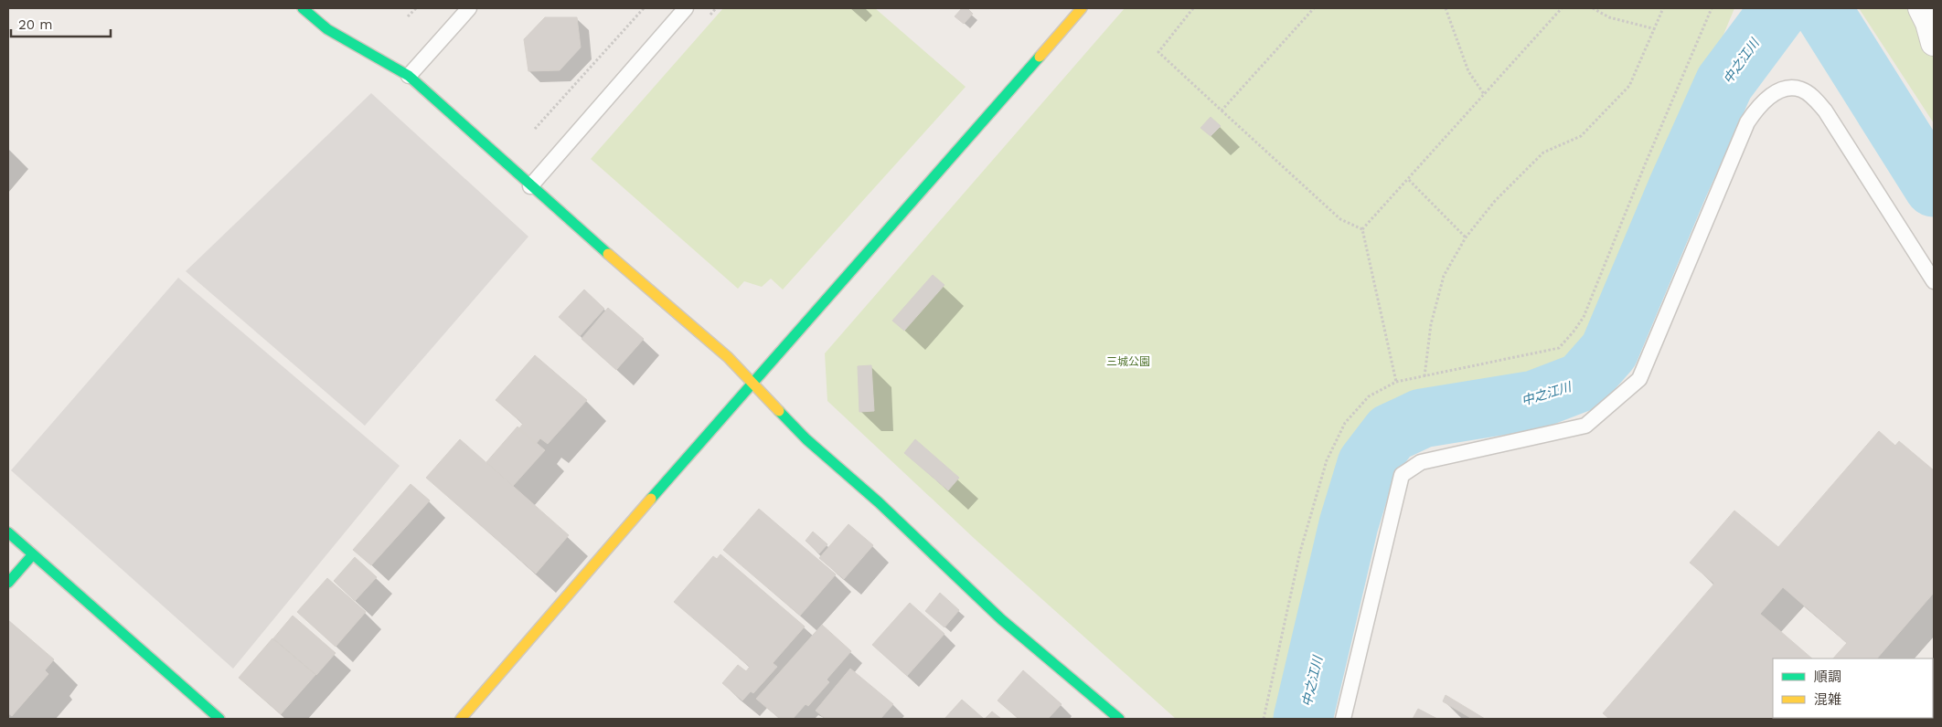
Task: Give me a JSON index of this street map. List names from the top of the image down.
{
  "water": ["中之江川"],
  "parks": ["三城公園"],
  "legend": ["順調", "混雑"],
  "scale_bar": "20 m"
}
